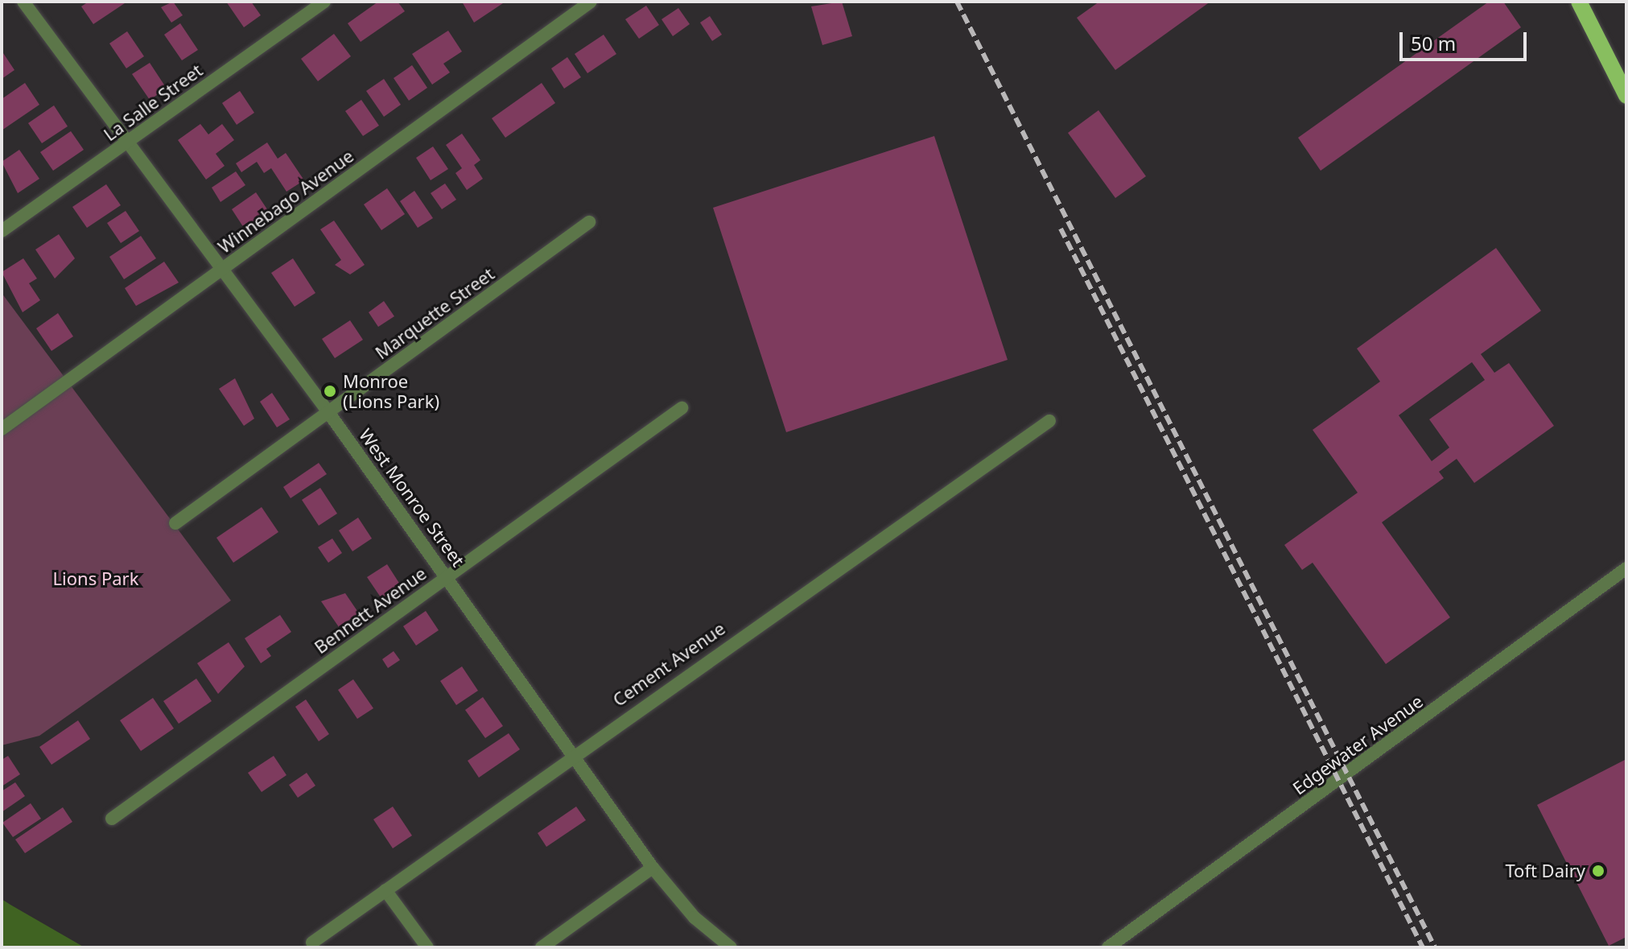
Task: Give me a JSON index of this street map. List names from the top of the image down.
{
  "streets": {
    "street": [
      "La Salle Street",
      "Winnebago Avenue",
      "Marquette Street",
      "West Monroe Street",
      "Bennett Avenue",
      "Cement Avenue",
      "Edgewater Avenue"
    ]
  },
  "crossings": [
    ["La Salle Street", "West Monroe Street"],
    ["Winnebago Avenue", "West Monroe Street"],
    ["Marquette Street", "West Monroe Street"],
    ["West Monroe Street", "Bennett Avenue"],
    ["West Monroe Street", "Cement Avenue"]
  ],
  "parks": ["Lions Park"],
  "places": ["Monroe (Lions Park)", "Toft Dairy"],
  "scale_bar": "50 m"
}
